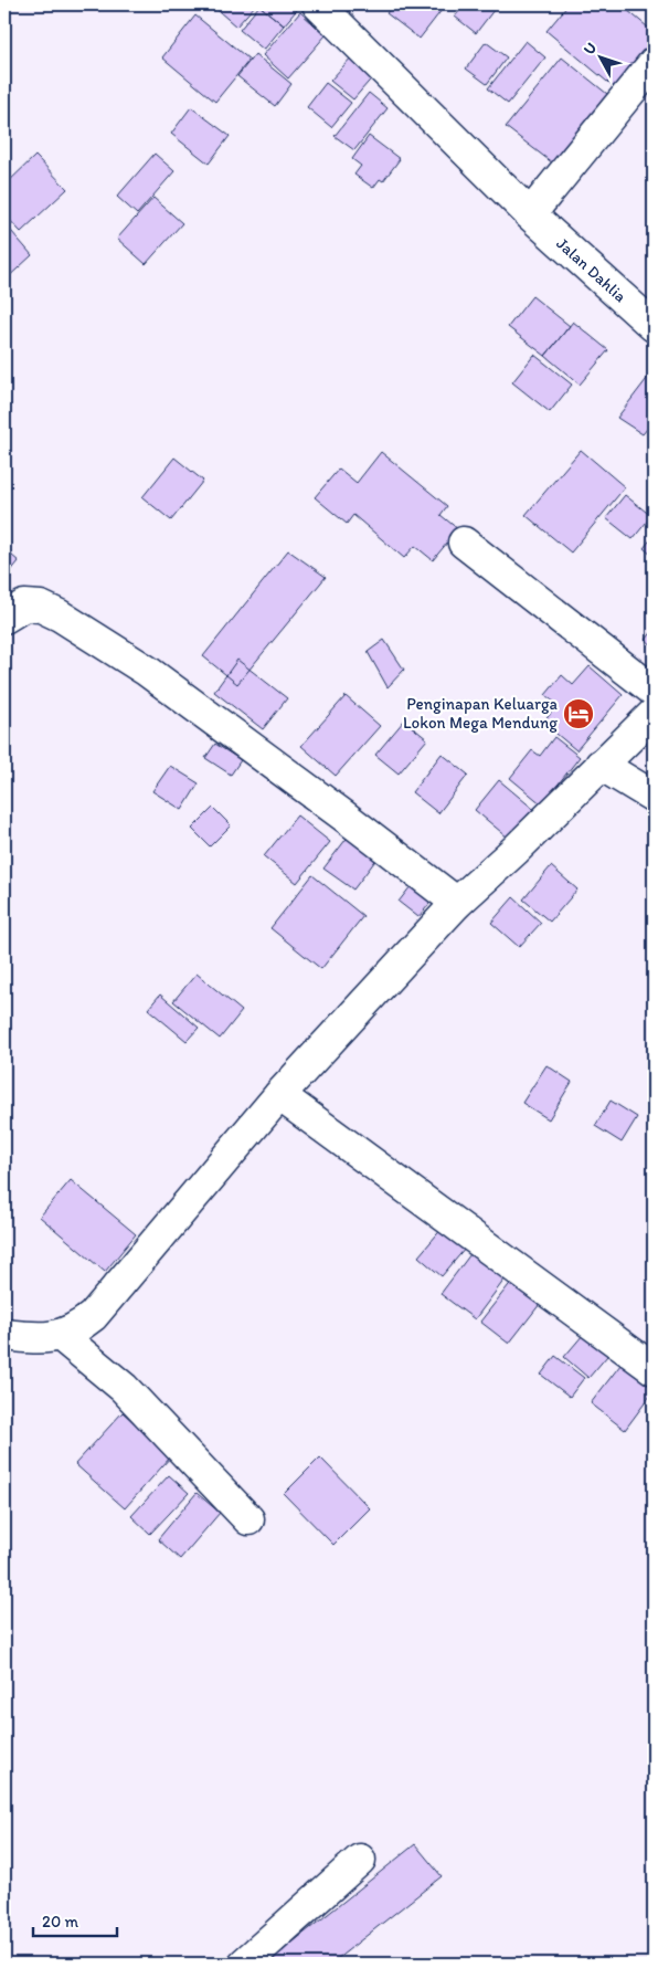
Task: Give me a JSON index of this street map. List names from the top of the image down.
{
  "streets": {
    "street": ["Jalan Dahlia"]
  },
  "places": {
    "hotel": ["Penginapan Keluarga Lokon Mega Mendung"]
  },
  "scale_bar": "20 m",
  "north": "top left"
}
